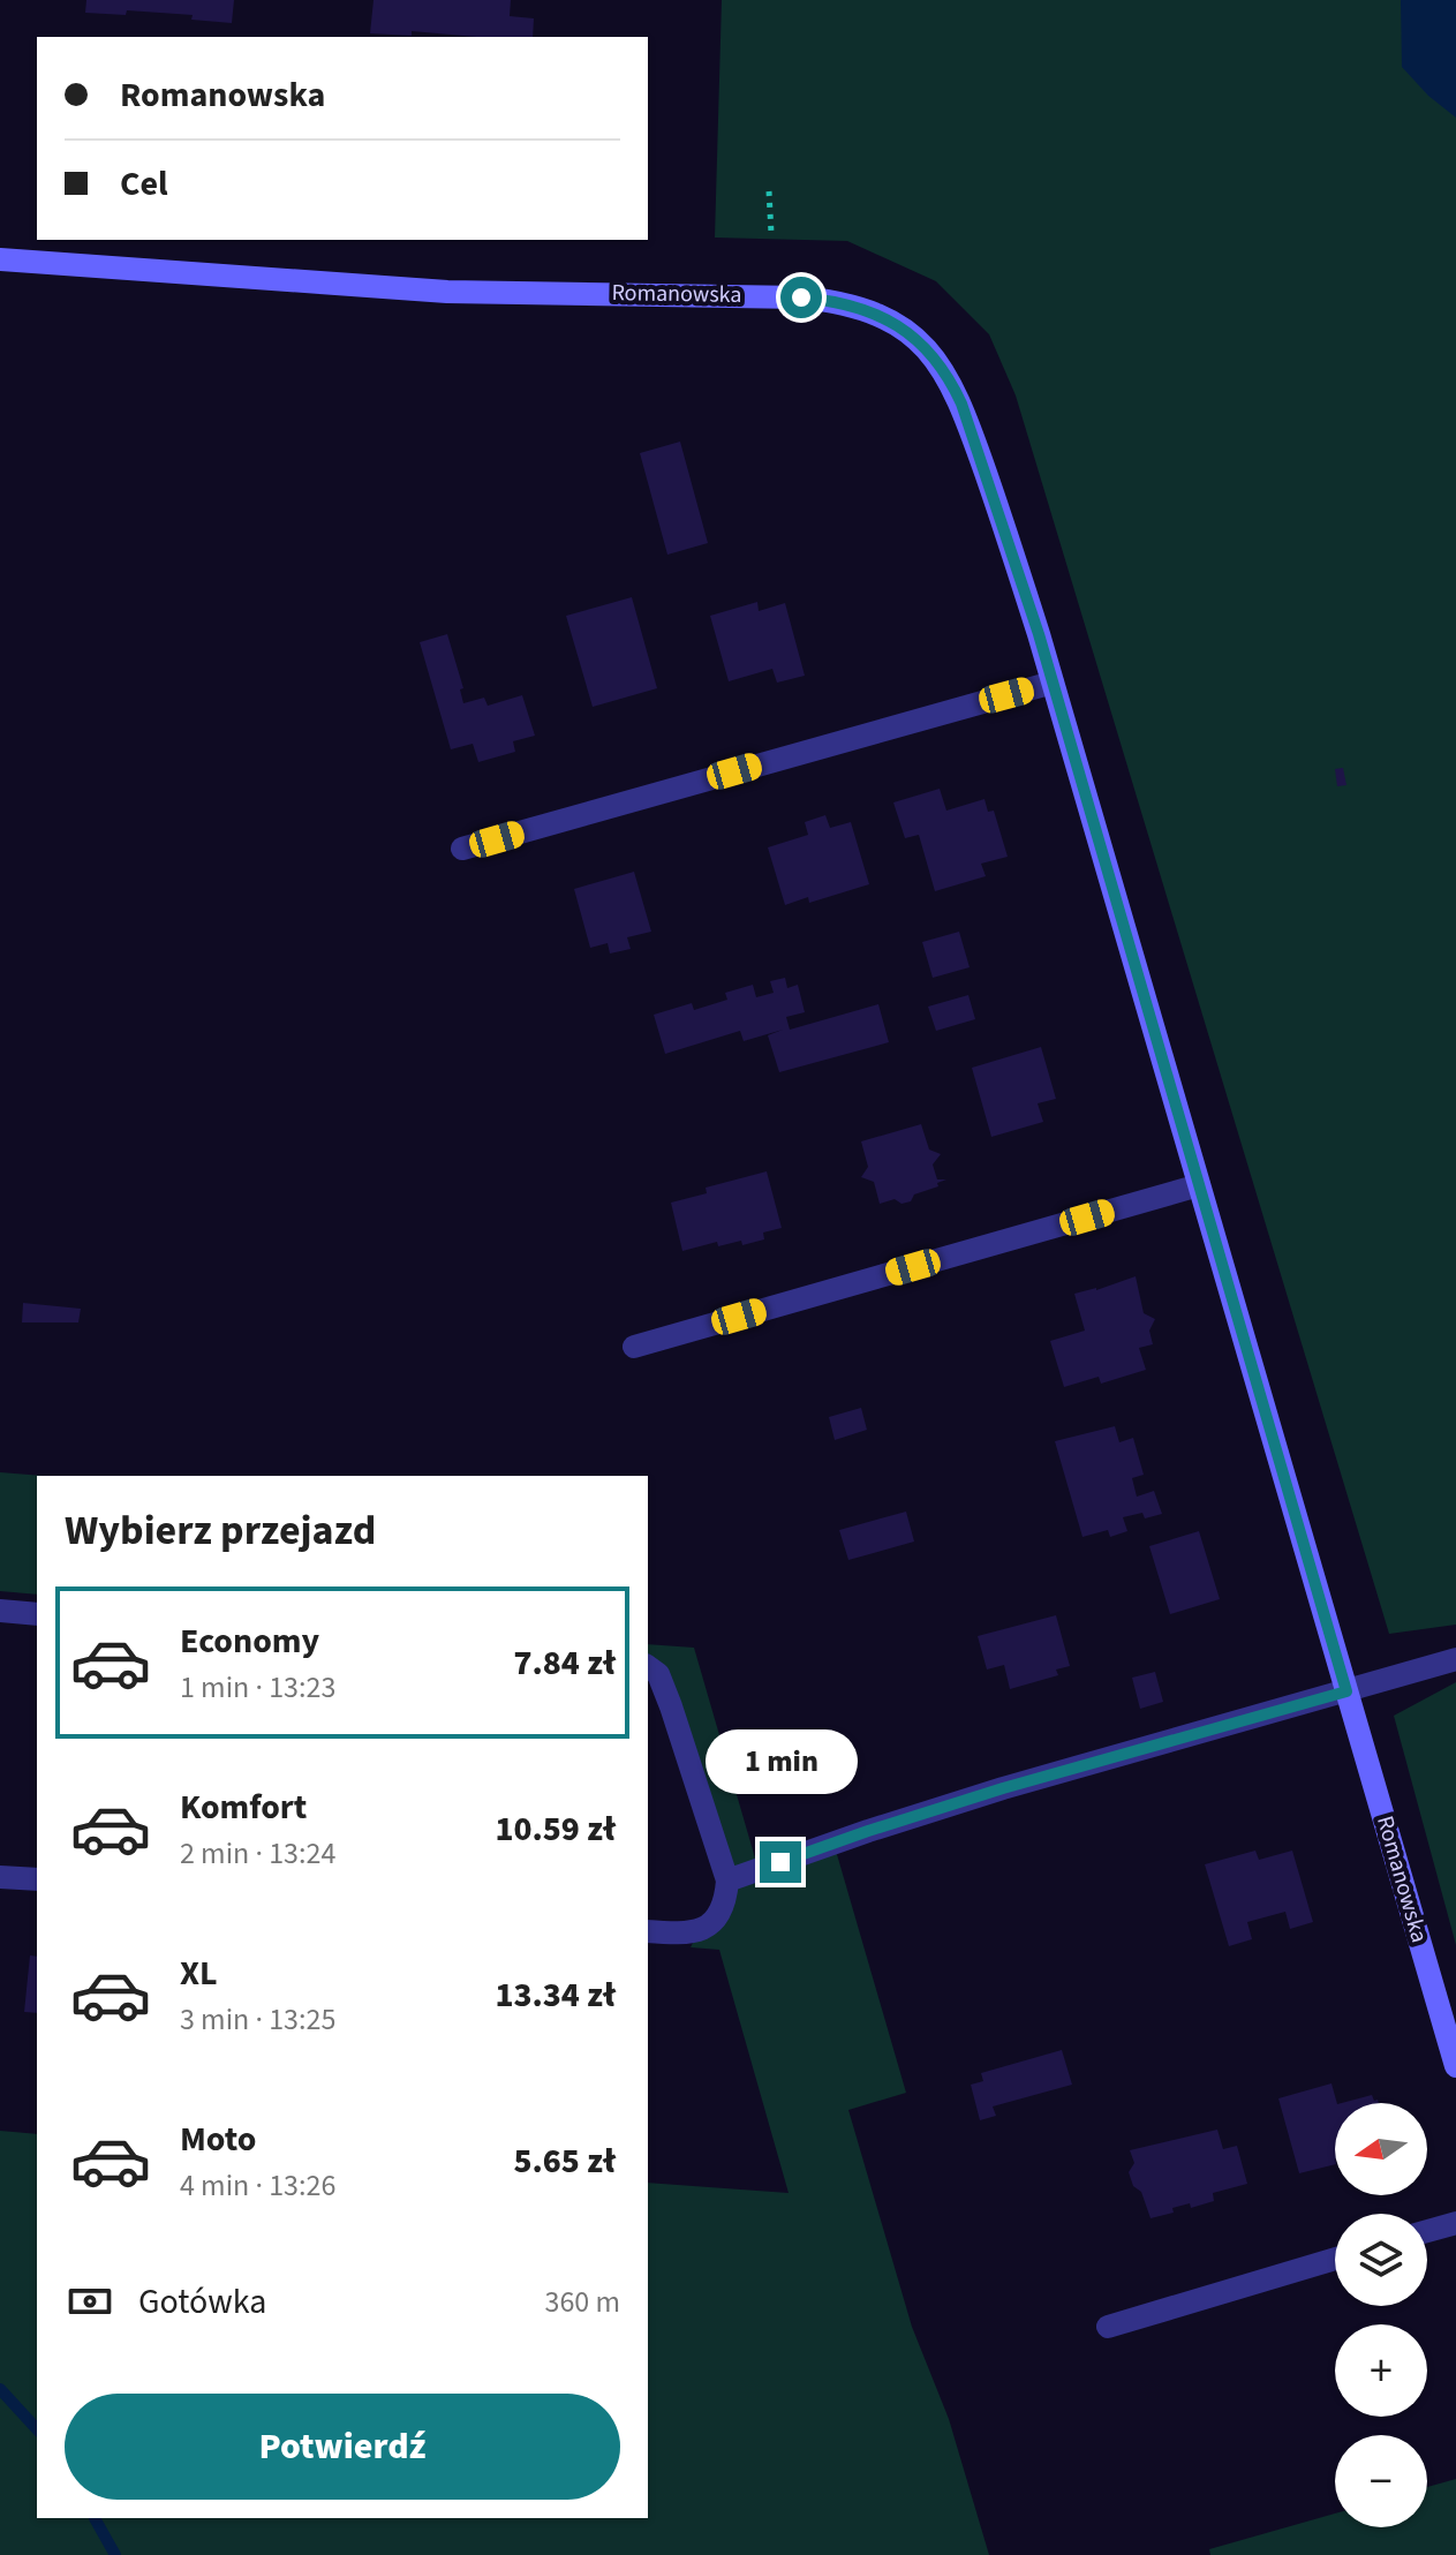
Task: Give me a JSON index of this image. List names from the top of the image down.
{
  "streets": {
    "street": ["Romanowska"]
  },
  "north": "left",
  "page": {
    "banner": ["Romanowska", "Cel"],
    "heading": "Wybierz przejazd",
    "list": [
      {
        "name": "Economy",
        "note": "1 min · 13:23",
        "value": "7.84 zł"
      },
      {
        "name": "Komfort",
        "note": "2 min · 13:24",
        "value": "10.59 zł"
      },
      {
        "name": "XL",
        "note": "3 min · 13:25",
        "value": "13.34 zł"
      },
      {
        "name": "Moto",
        "note": "4 min · 13:26",
        "value": "5.65 zł"
      }
    ],
    "bubble": "1 min",
    "map_buttons": ["+", "−"],
    "pay": ["Gotówka", "360 m"],
    "buttons": "Potwierdź"
  }
}
